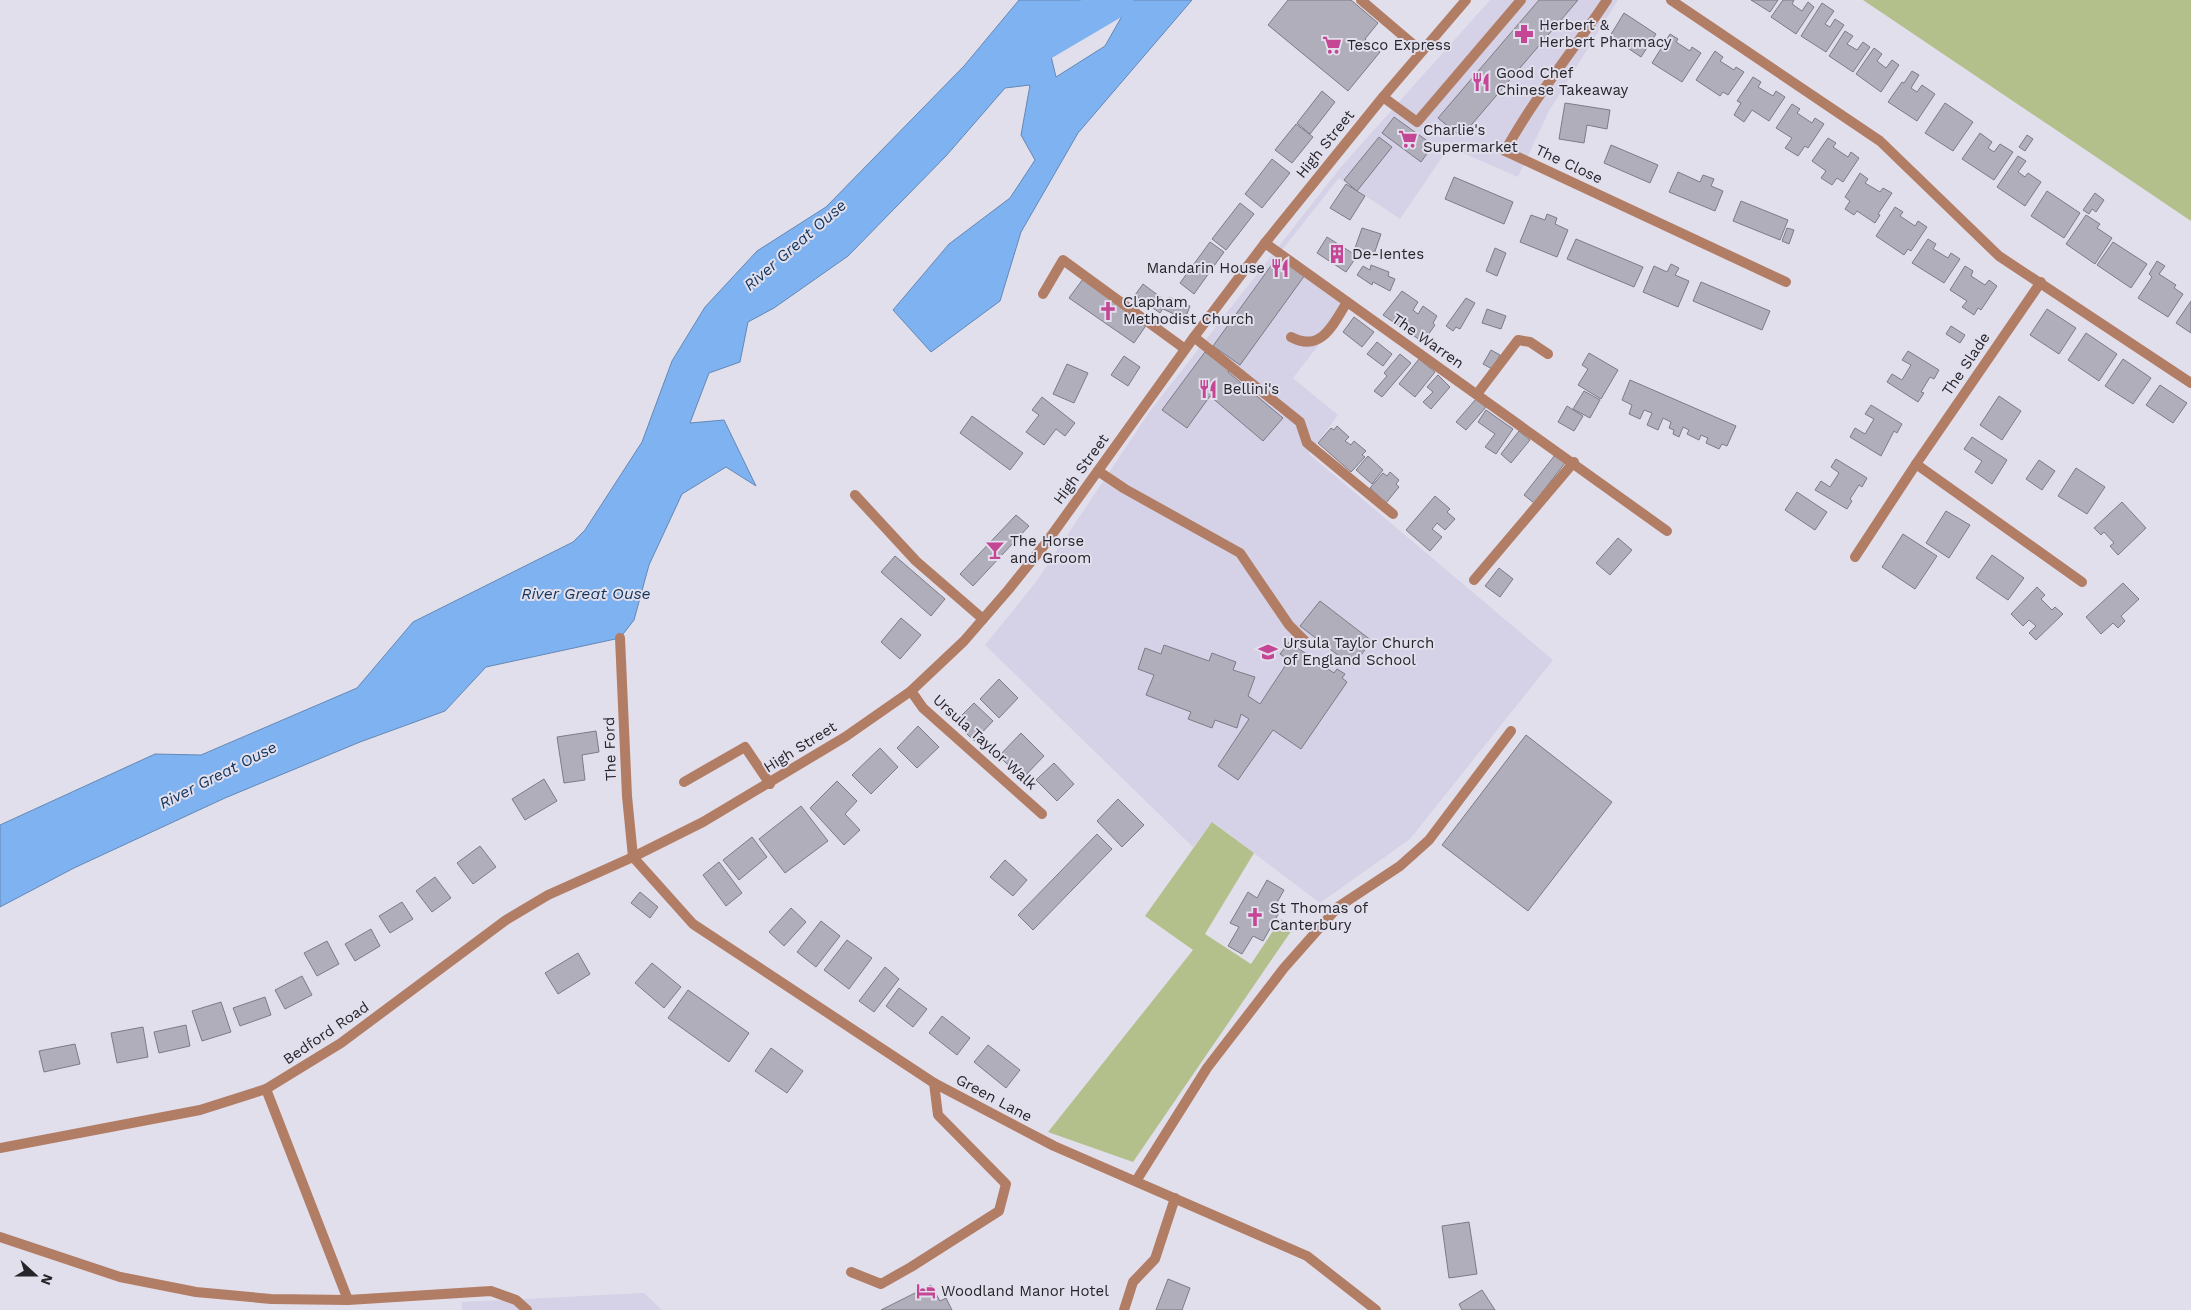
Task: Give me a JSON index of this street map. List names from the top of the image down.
{
  "streets": {
    "street": [
      "High Street",
      "The Close",
      "The Warren",
      "The Slade",
      "Ursula Taylor Walk",
      "The Ford",
      "Bedford Road",
      "Green Lane"
    ]
  },
  "crossings": [
    ["High Street", "The Warren"],
    ["High Street", "Ursula Taylor Walk"],
    ["High Street", "The Ford"],
    ["High Street", "Bedford Road"],
    ["High Street", "Green Lane"],
    ["The Ford", "Bedford Road"],
    ["The Ford", "Green Lane"],
    ["Bedford Road", "Green Lane"]
  ],
  "water": ["River Great Ouse"],
  "places": {
    "pharmacy": ["Herbert & Herbert Pharmacy"],
    "supermarket": ["Tesco Express", "Charlie's Supermarket"],
    "restaurant": ["Good Chef Chinese Takeaway", "Mandarin House", "Bellini's"],
    "building": ["De-Ientes"],
    "church": ["Clapham Methodist Church", "St Thomas of Canterbury"],
    "bar": ["The Horse and Groom"],
    "school or university": ["Ursula Taylor Church of England School"],
    "hotel": ["Woodland Manor Hotel"]
  },
  "north": "right"
}
